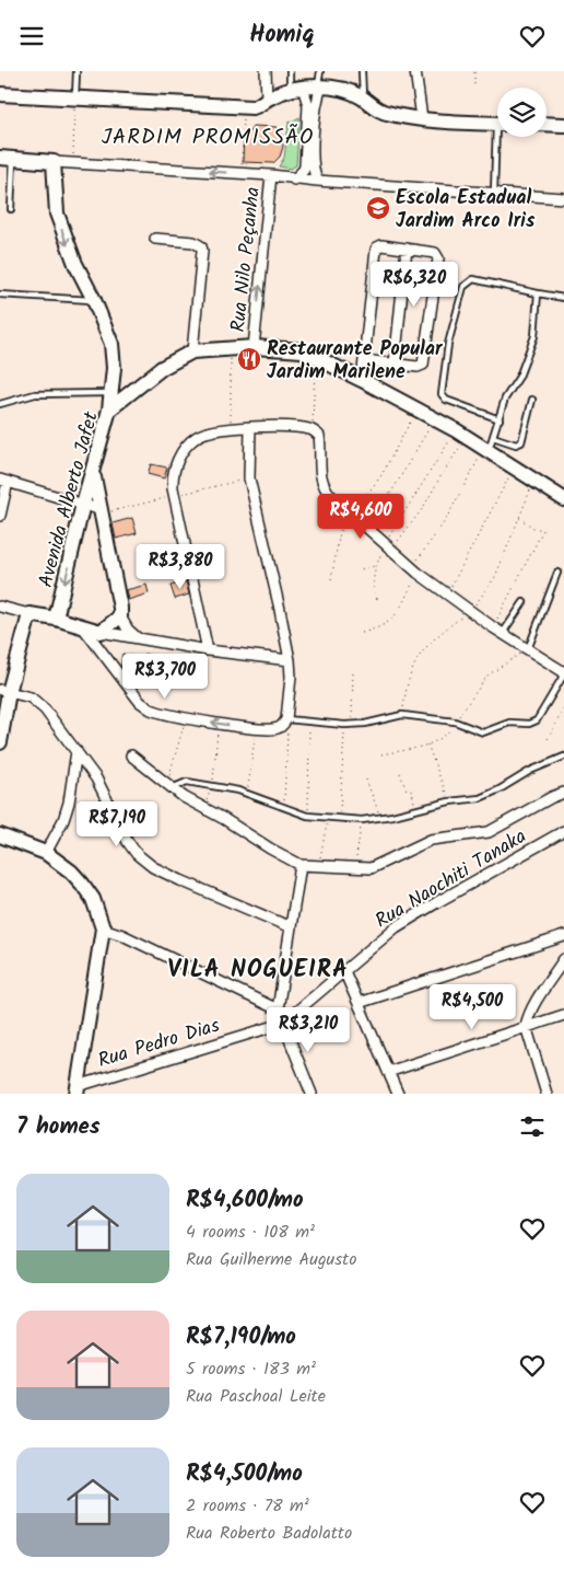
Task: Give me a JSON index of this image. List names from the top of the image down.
{
  "streets": {
    "street": [
      "Rua Nilo Peçanha",
      "Avenida Alberto Jafet",
      "Rua Naochiti Tanaka",
      "Rua Pedro Dias"
    ]
  },
  "crossings": [
    ["Rua Nilo Peçanha", "Avenida Alberto Jafet"],
    ["Rua Naochiti Tanaka", "Rua Pedro Dias"]
  ],
  "one_way": ["Rua Nilo Peçanha"],
  "districts": ["JARDIM PROMISSÃO", "VILA NOGUEIRA"],
  "places": {
    "school or university": ["Escola Estadual Jardim Arco Iris"],
    "restaurant": ["Restaurante Popular Jardim Marilene"]
  },
  "page": {
    "header": "Homiq",
    "price": [
      "R$6,320",
      "R$4,600",
      "R$3,880",
      "R$3,700",
      "R$7,190",
      "R$4,500",
      "R$3,210"
    ],
    "heading": "7 homes",
    "list": [
      {
        "name": "R$4,600/mo",
        "note": "4 rooms · 108 m² · Rua Guilherme Augusto"
      },
      {
        "name": "R$7,190/mo",
        "note": "5 rooms · 183 m² · Rua Paschoal Leite"
      },
      {
        "name": "R$4,500/mo",
        "note": "2 rooms · 78 m² · Rua Roberto Badolatto"
      }
    ]
  }
}
